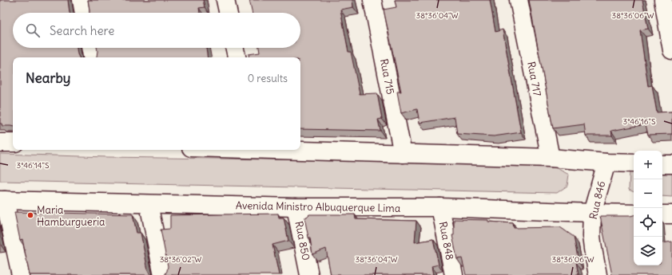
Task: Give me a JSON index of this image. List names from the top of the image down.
{
  "streets": {
    "street": [
      "Rua 715",
      "Rua 717",
      "Rua 846",
      "Avenida Ministro Albuquerque Lima",
      "Rua 850",
      "Rua 848"
    ]
  },
  "crossings": [
    ["Rua 846", "Avenida Ministro Albuquerque Lima"],
    ["Avenida Ministro Albuquerque Lima", "Rua 850"],
    ["Avenida Ministro Albuquerque Lima", "Rua 848"]
  ],
  "places": ["Maria Hamburgueria"],
  "page": {
    "search": "Search here",
    "heading": ["Nearby", "0 results"],
    "map_buttons": ["+", "−"]
  },
  "coordinates": [
    "38°36'06\"W",
    "38°36'04\"W",
    "3°46'16\"S",
    "3°46'14\"S",
    "38°36'02\"W"
  ]
}
